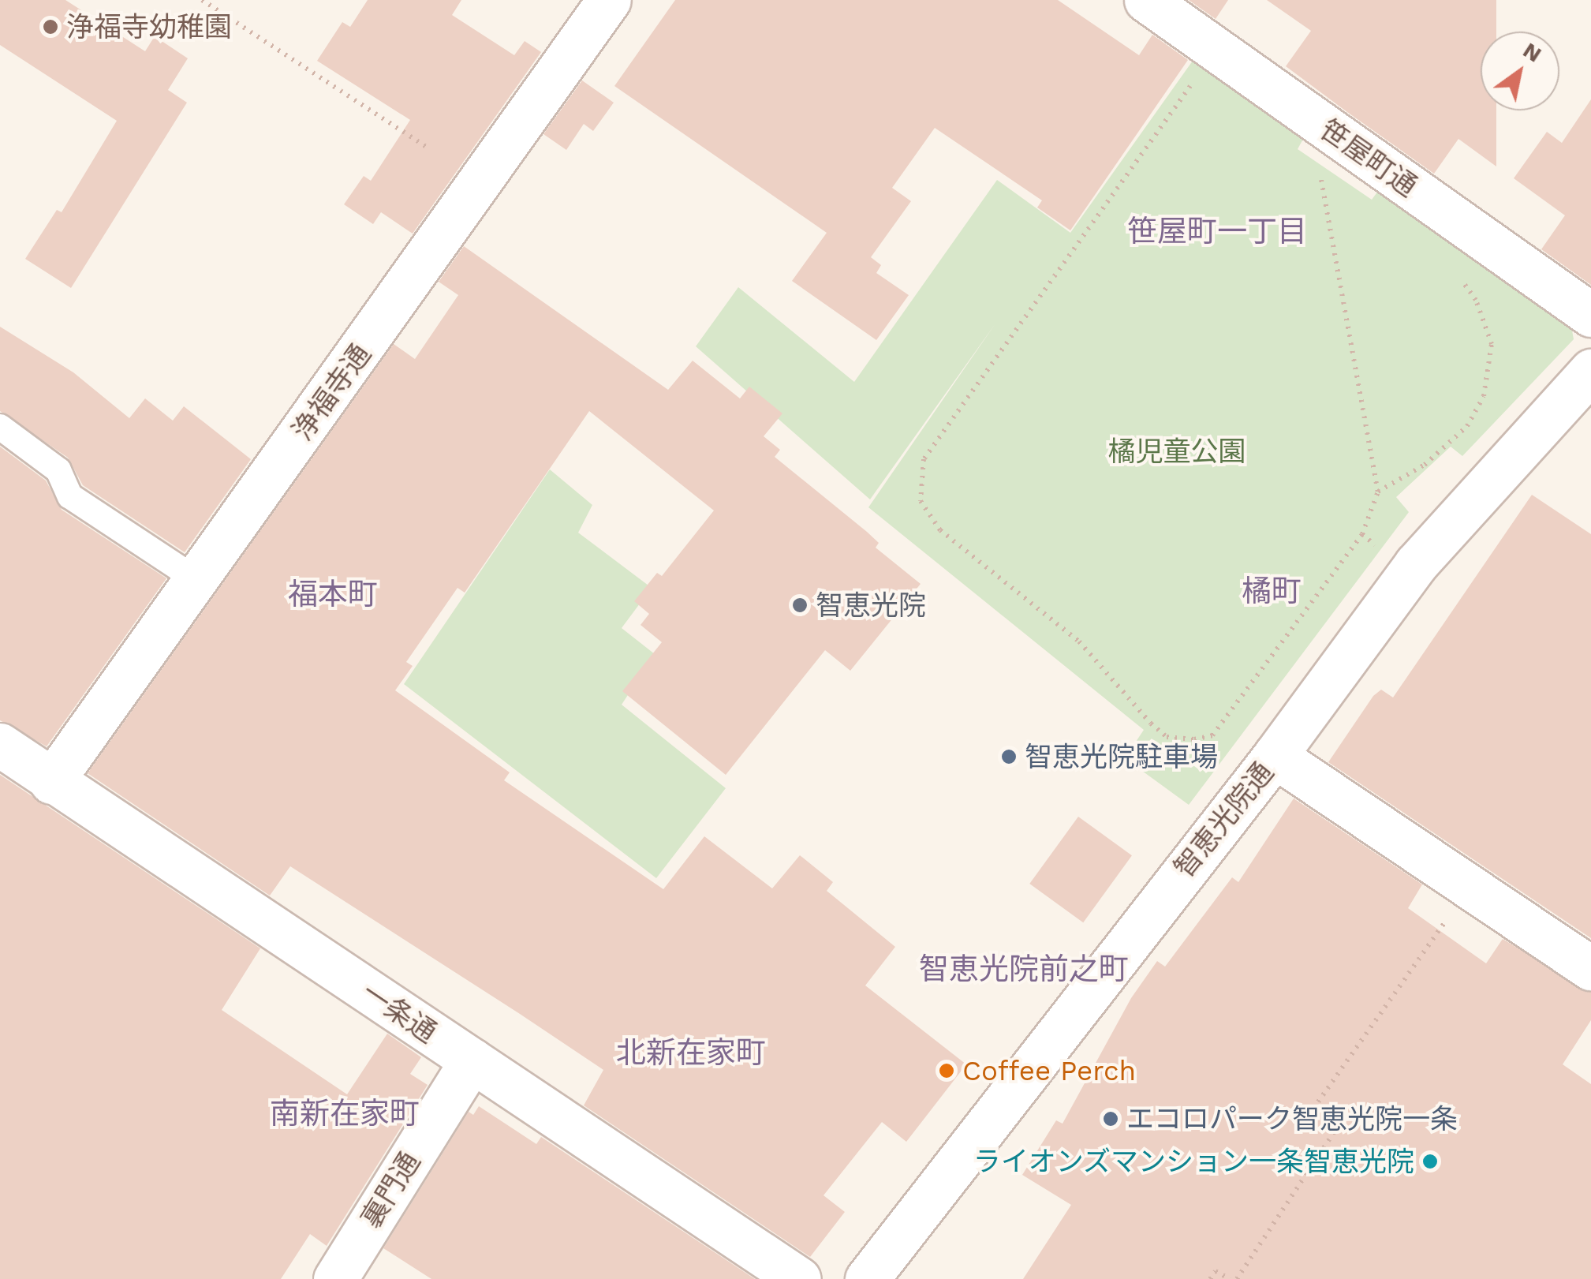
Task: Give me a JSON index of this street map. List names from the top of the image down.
{
  "streets": {
    "street": [
      "笹屋町通",
      "浄福寺通",
      "智恵光院通",
      "一条通",
      "裏門通"
    ]
  },
  "crossings": [
    ["浄福寺通", "一条通"],
    ["一条通", "裏門通"]
  ],
  "districts": [
    "笹屋町一丁目",
    "橘町",
    "福本町",
    "智恵光院前之町",
    "北新在家町",
    "南新在家町"
  ],
  "parks": ["橘児童公園"],
  "places": [
    "浄福寺幼稚園",
    "智恵光院",
    "智恵光院駐車場",
    "Coffee Perch",
    "エコロパーク智恵光院一条",
    "ライオンズマンション一条智恵光院"
  ],
  "north": "top right"
}
